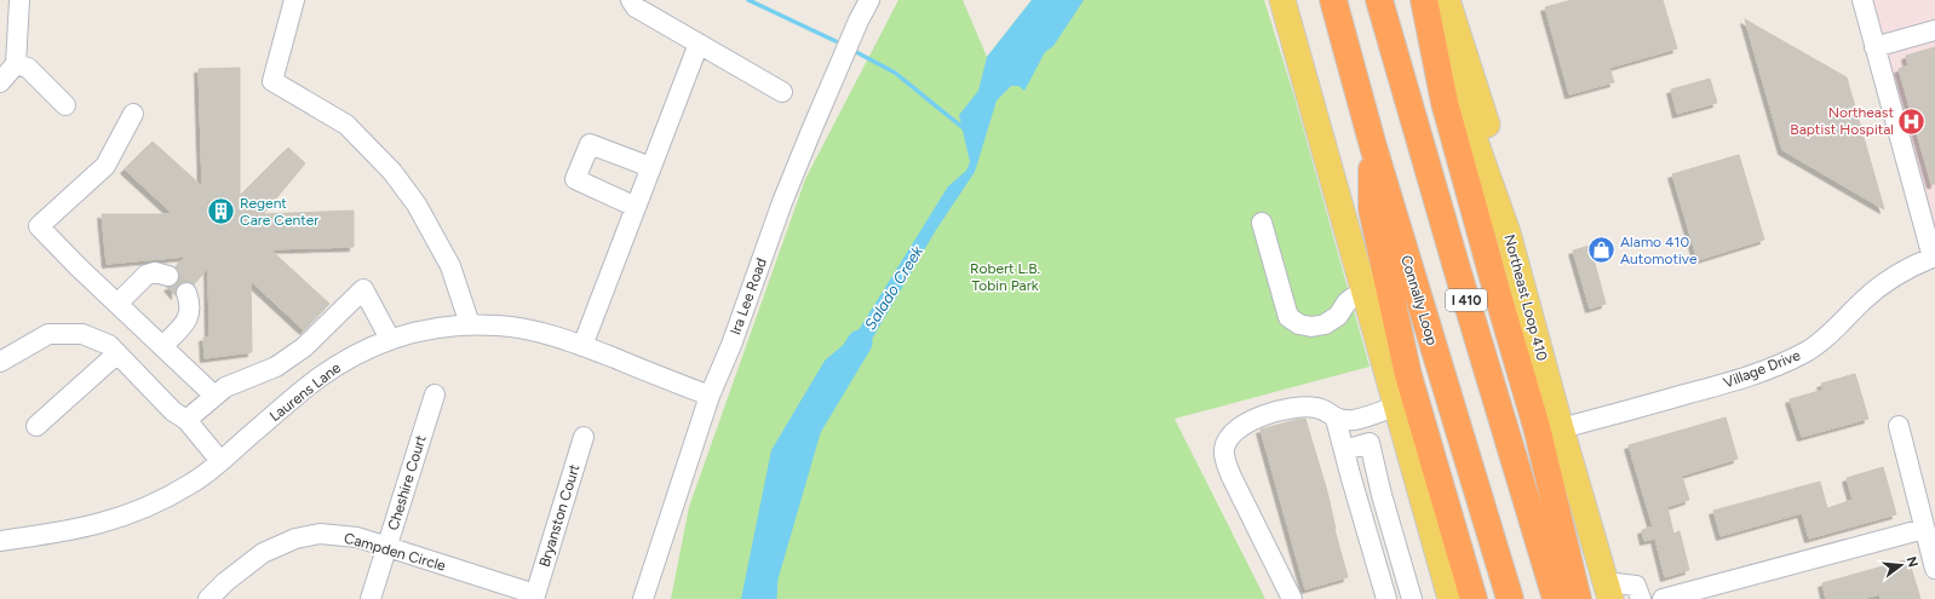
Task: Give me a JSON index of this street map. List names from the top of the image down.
{
  "streets": {
    "highway": ["Connally Loop", "I 410"],
    "main road": ["Northeast Loop 410"],
    "street": [
      "Ira Lee Road",
      "Village Drive",
      "Laurens Lane",
      "Cheshire Court",
      "Bryanston Court",
      "Campden Circle"
    ]
  },
  "crossings": [
    ["Ira Lee Road", "Laurens Lane"],
    ["Northeast Loop 410", "Village Drive"],
    ["Cheshire Court", "Campden Circle"],
    ["Bryanston Court", "Campden Circle"]
  ],
  "water": ["Salado Creek"],
  "parks": ["Robert L.B. Tobin Park"],
  "places": {
    "hospital": ["Northeast Baptist Hospital"],
    "building": ["Regent Care Center"],
    "shop": ["Alamo 410 Automotive"]
  },
  "north": "right"
}
